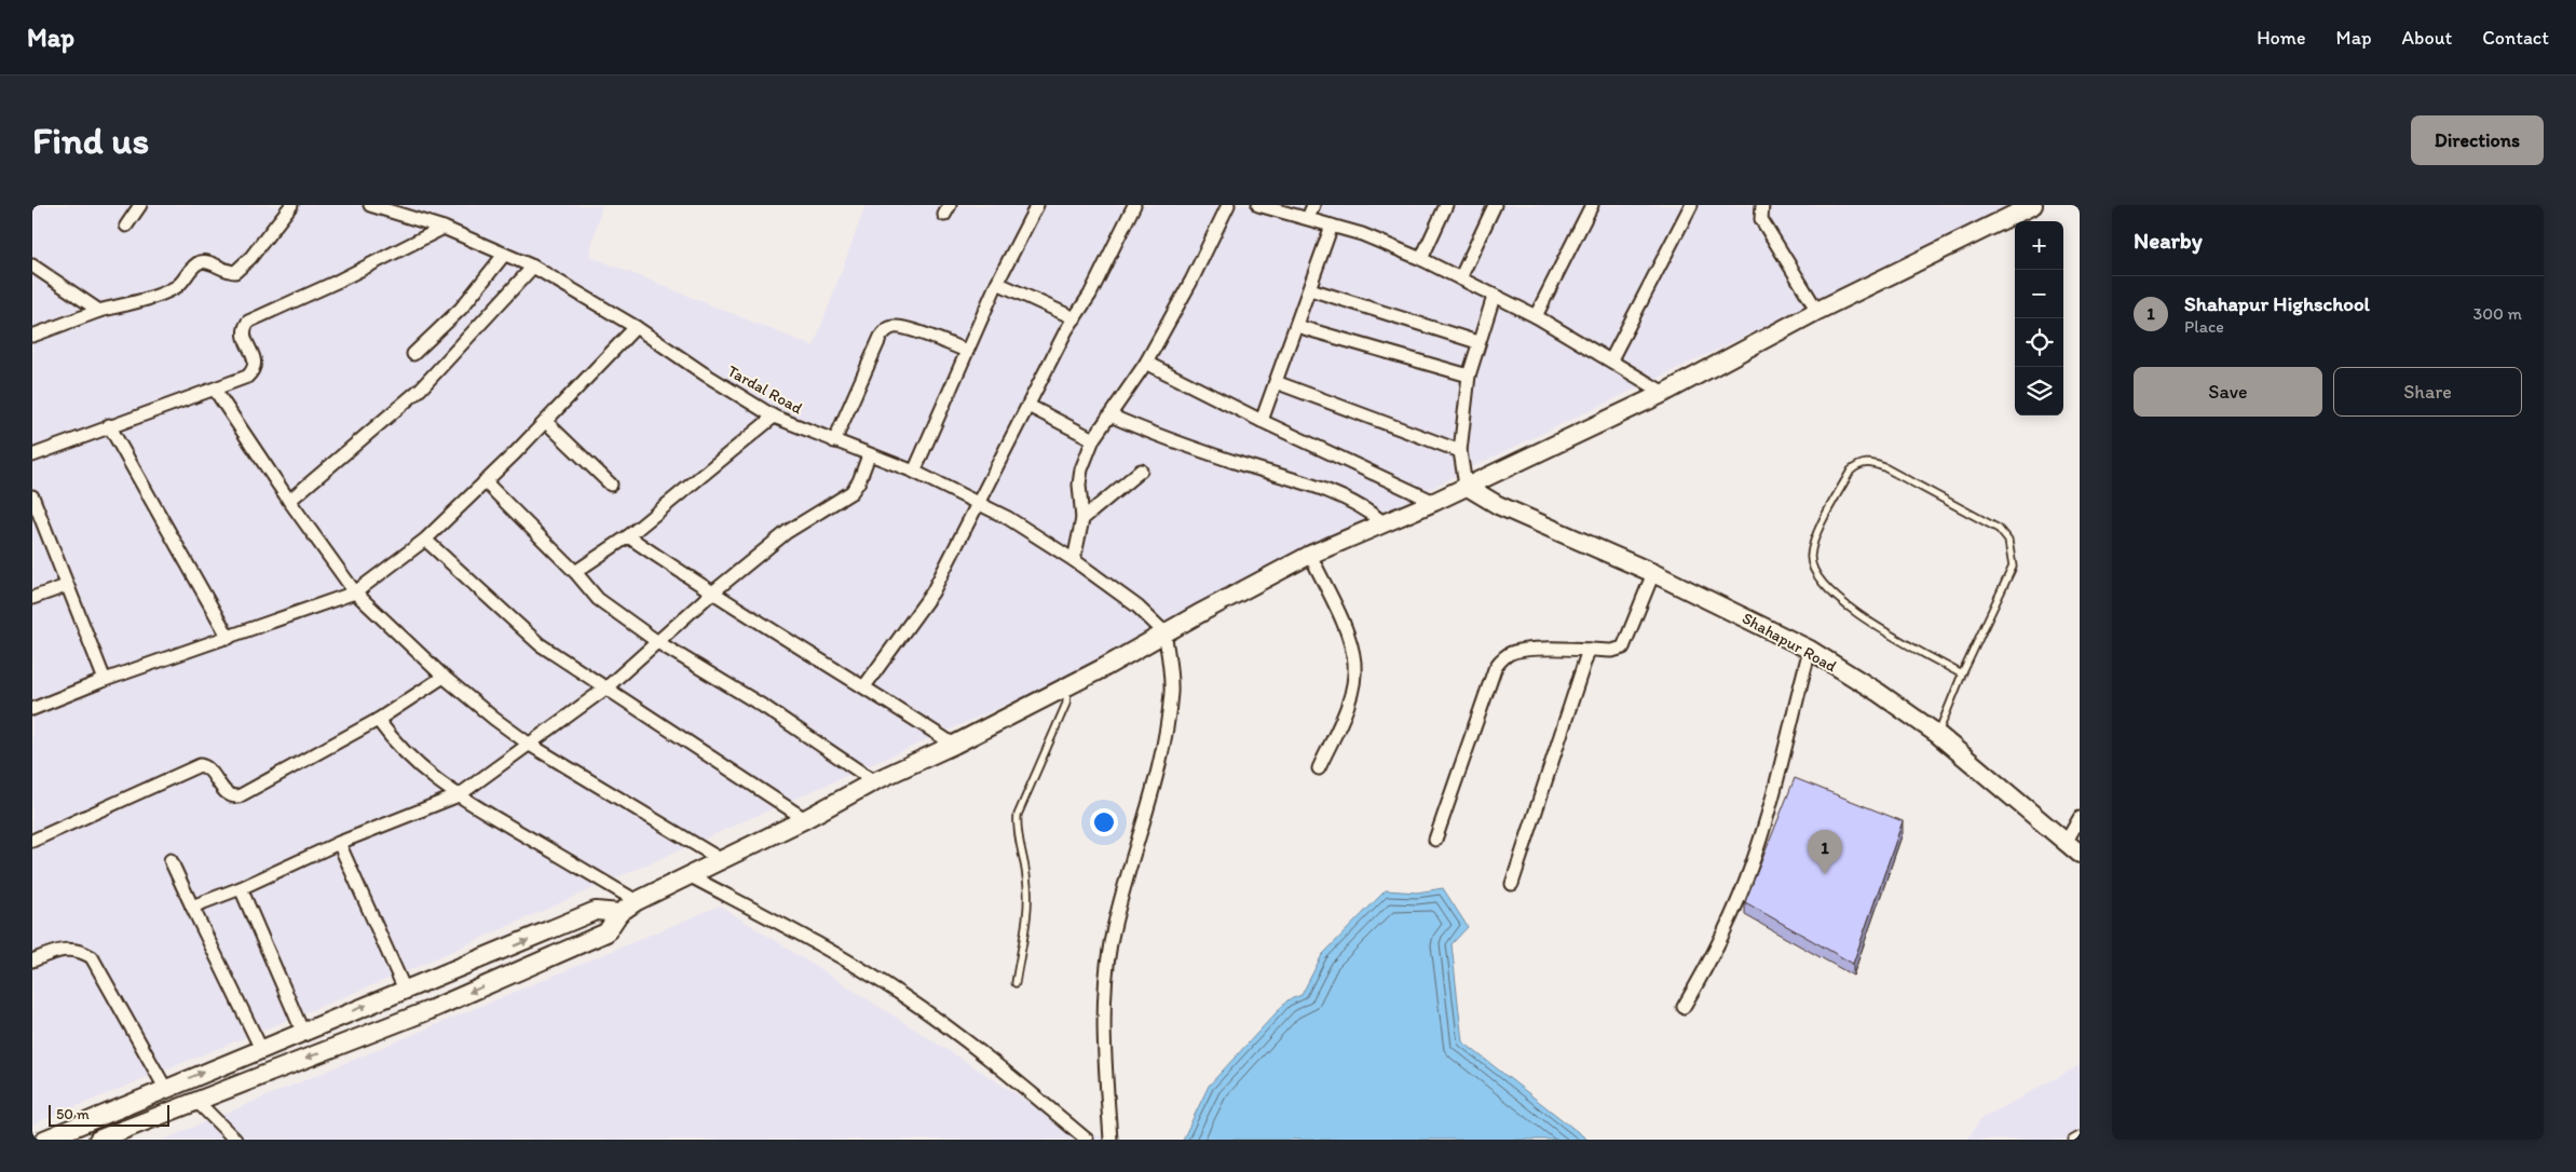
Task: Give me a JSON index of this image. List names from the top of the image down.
{
  "streets": {
    "main road": ["Shahapur Road"],
    "street": ["Tardal Road"]
  },
  "scale_bar": "50 m",
  "page": {
    "header": "Map",
    "nav": [
      "Home",
      "Map",
      "About",
      "Contact"
    ],
    "buttons": [
      "Directions",
      ["Save", "Share"]
    ],
    "title": "Find us",
    "heading": "Nearby",
    "map_buttons": ["+", "−"],
    "list": [
      {
        "mark": "1",
        "name": "Shahapur Highschool",
        "note": "Place",
        "value": "300 m"
      }
    ],
    "pins": "1",
    "scale": "50 m"
  }
}
